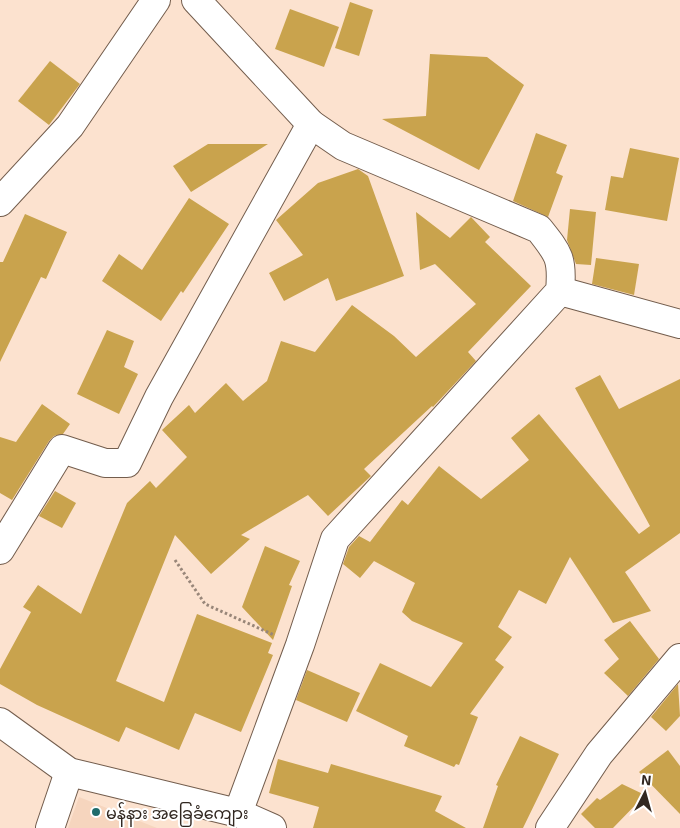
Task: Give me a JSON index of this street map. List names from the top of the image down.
{
  "places": ["မန်နား အခြေခံကျေား"],
  "north": "top"
}
